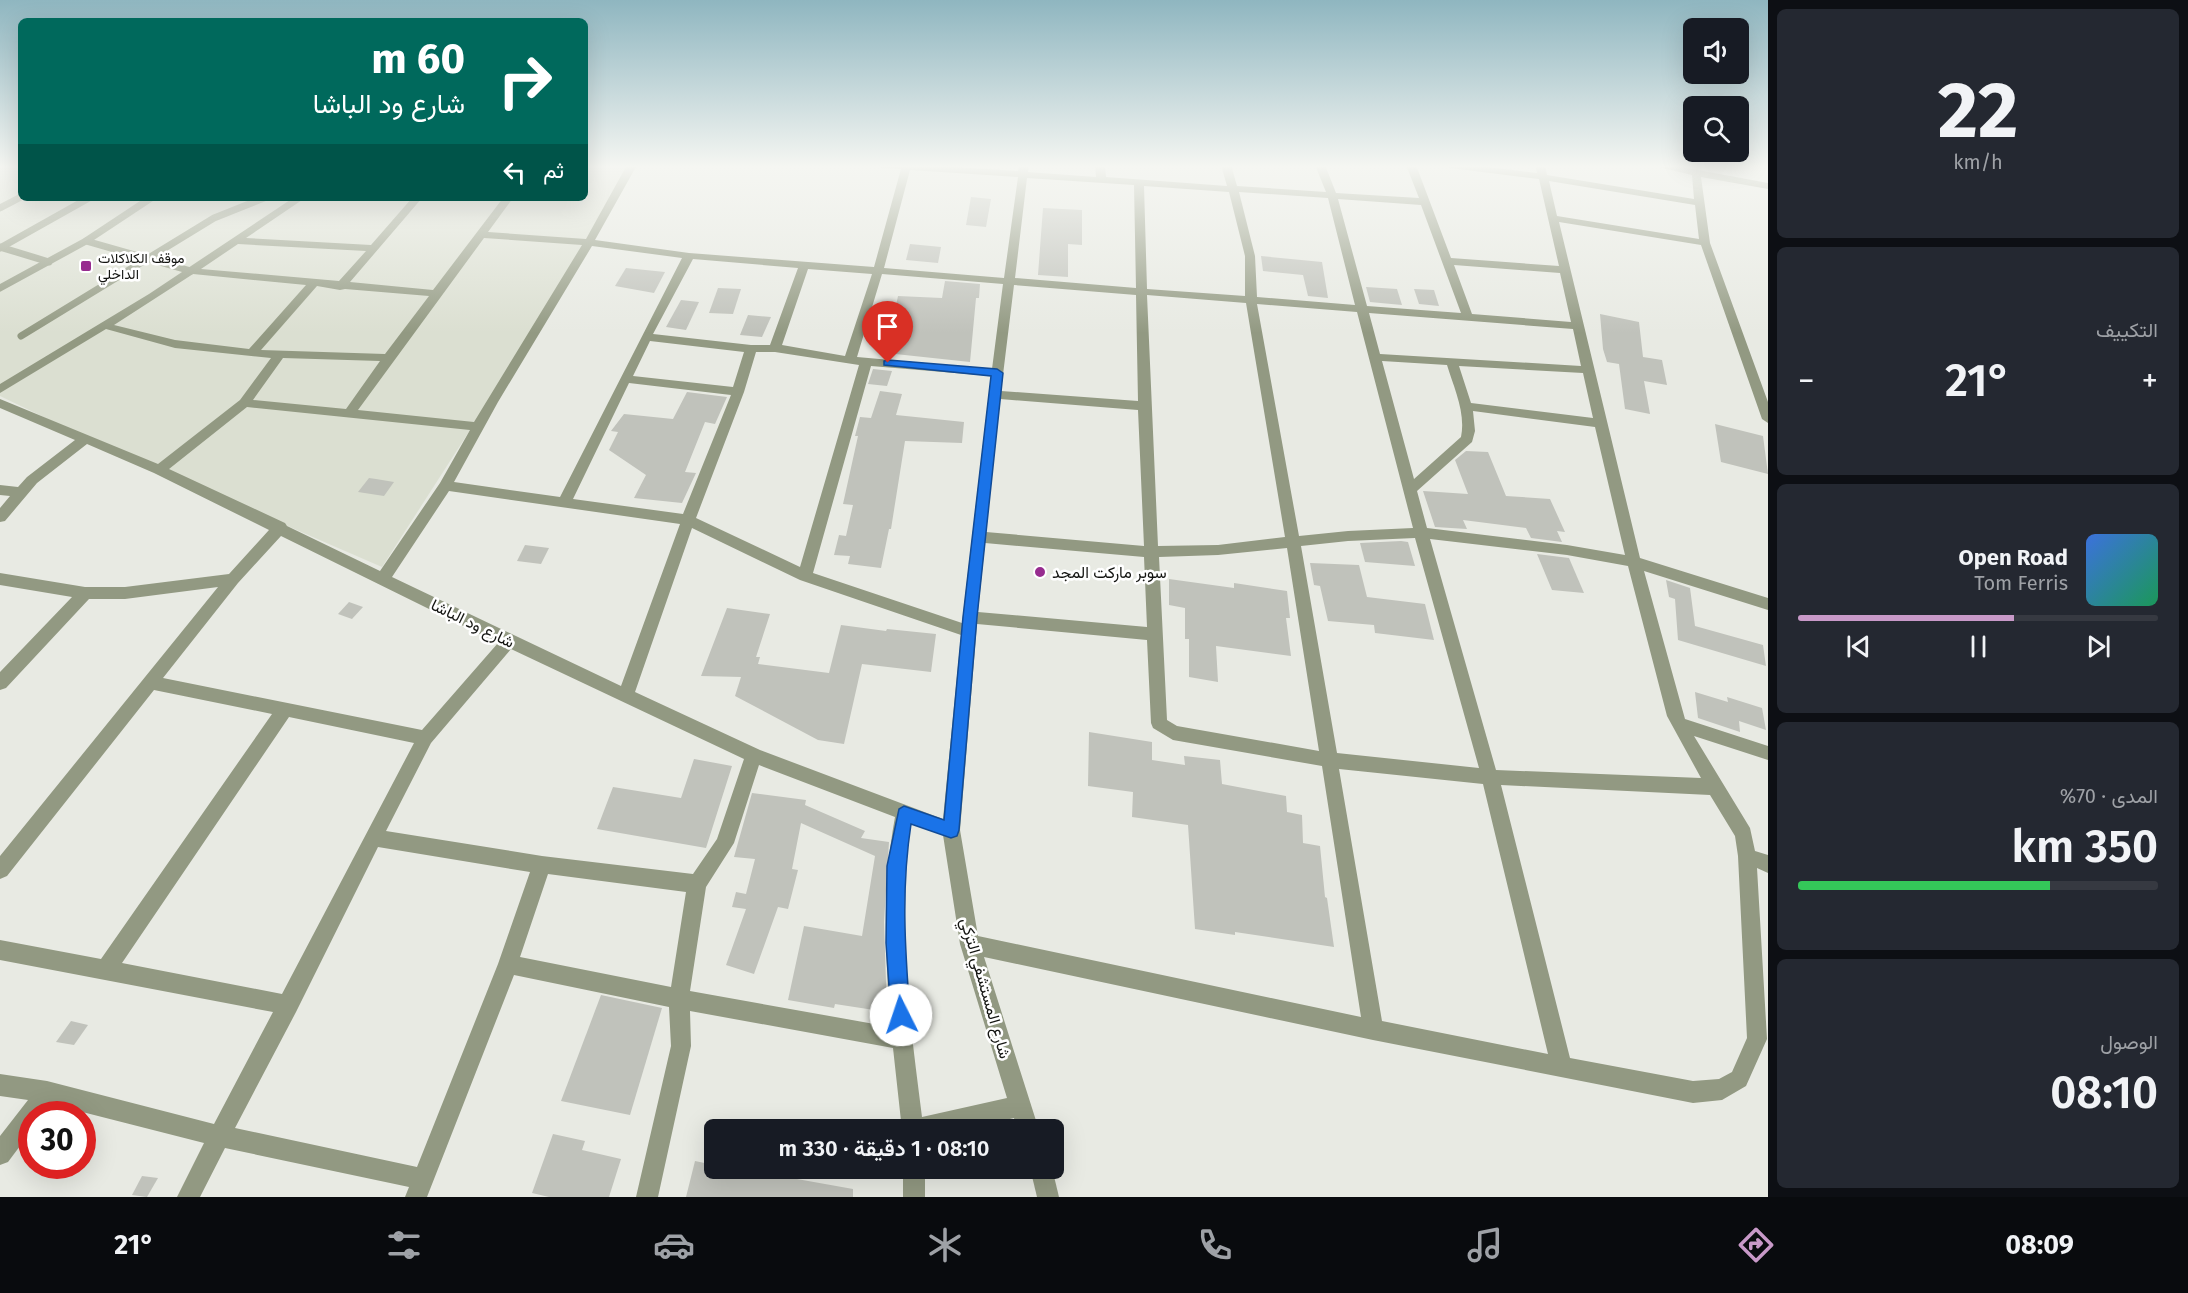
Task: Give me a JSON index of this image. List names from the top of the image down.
{
  "streets": {
    "street": ["شارع ود الباشا", "شارع المستشفي التركي"]
  },
  "crossings": [
    ["شارع ود الباشا", "شارع المستشفي التركي"]
  ],
  "places": {
    "transit": ["موقف الكلاكلات الداخلي"],
    "other": ["سوبر ماركت المجد"]
  },
  "page": {
    "tile": [
      ["22", "km/h"],
      "التكييف",
      ["المدى · 70%", "350 km"],
      ["الوصول", "08:10"]
    ],
    "turn": ["60 m", "شارع ود الباشا"],
    "then": "ثم",
    "heat": ["−", "21°", "+"],
    "song": ["Open Road", "Tom Ferris"],
    "limit": "30",
    "trip": "08:10 · 1 دقيقة · 330 m",
    "tabs": ["08:09", "21°"]
  }
}
